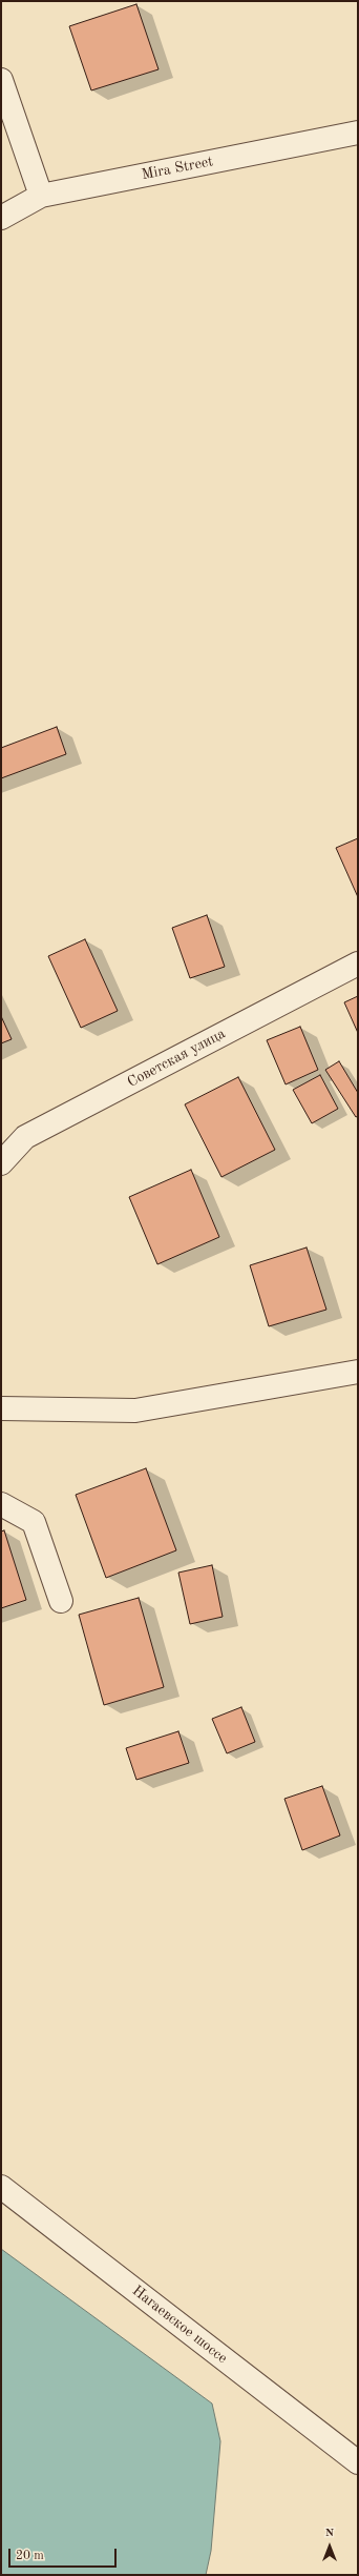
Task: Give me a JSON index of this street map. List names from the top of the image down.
{
  "streets": {
    "street": ["Mira Street", "Советская улица", "Нагаевское шоссе"]
  },
  "scale_bar": "20 m",
  "north": "top"
}
